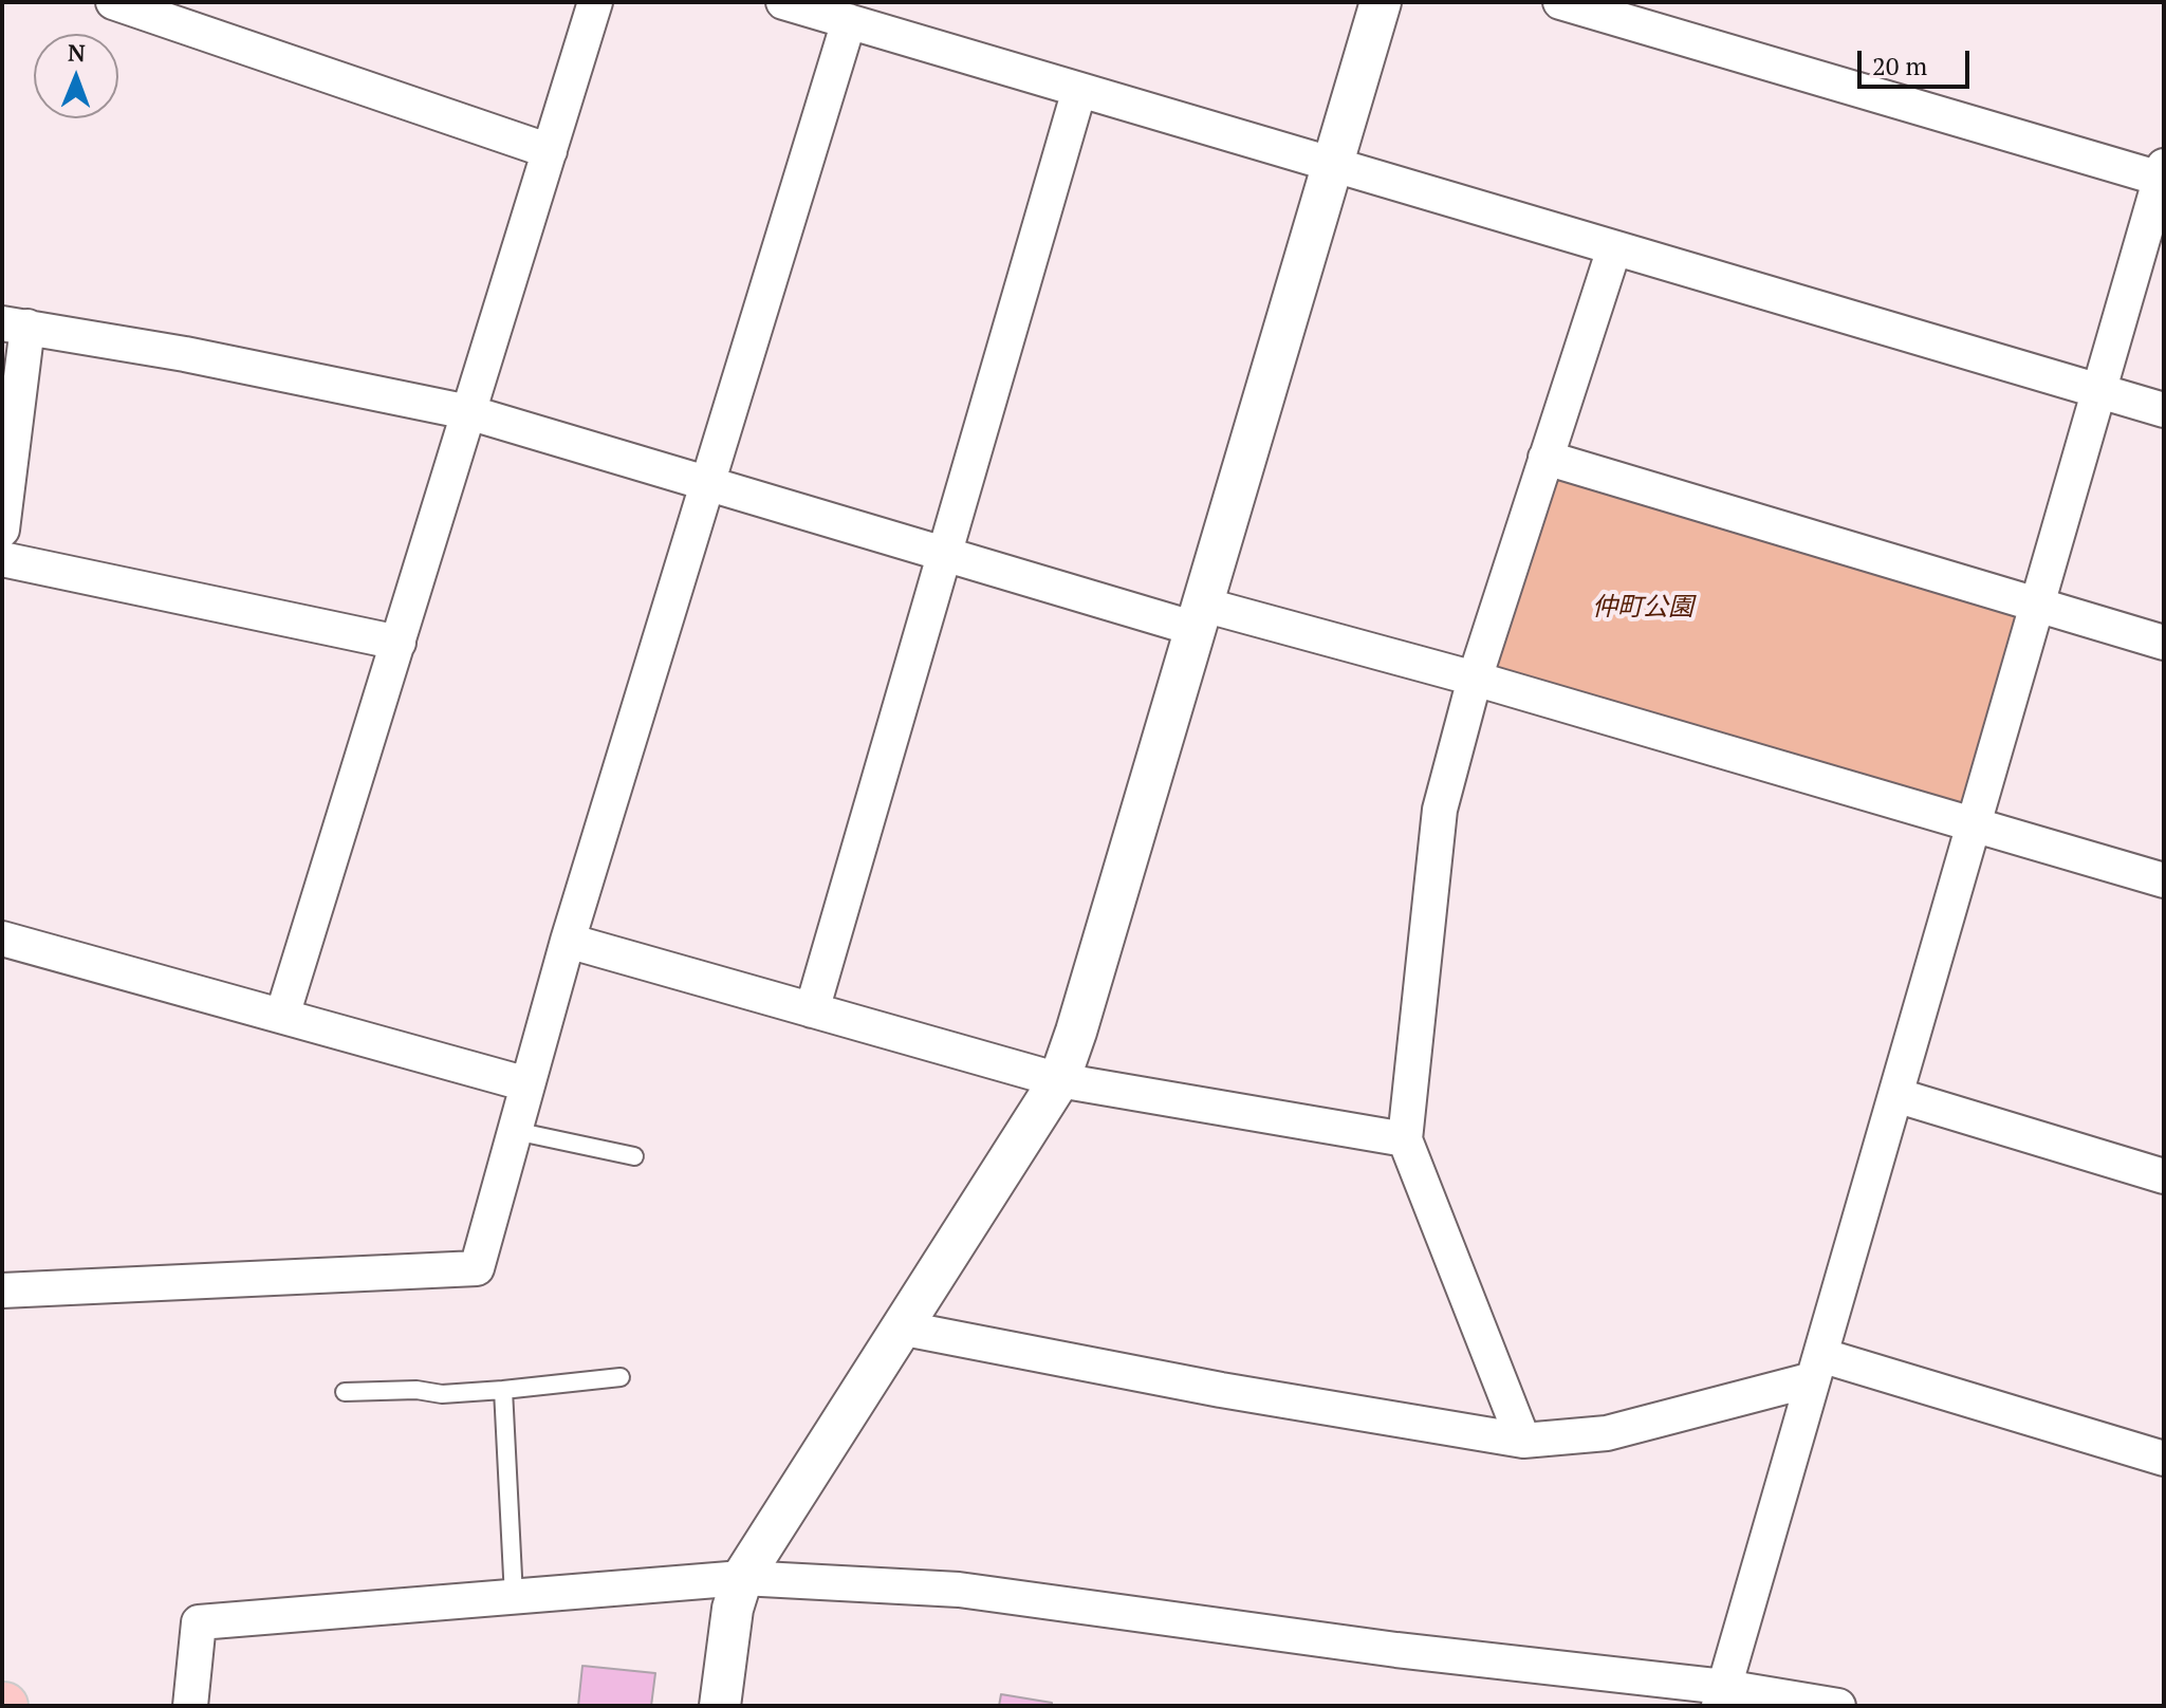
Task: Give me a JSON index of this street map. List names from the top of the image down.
{
  "parks": ["仲町公園"],
  "scale_bar": "20 m",
  "north": "top"
}
